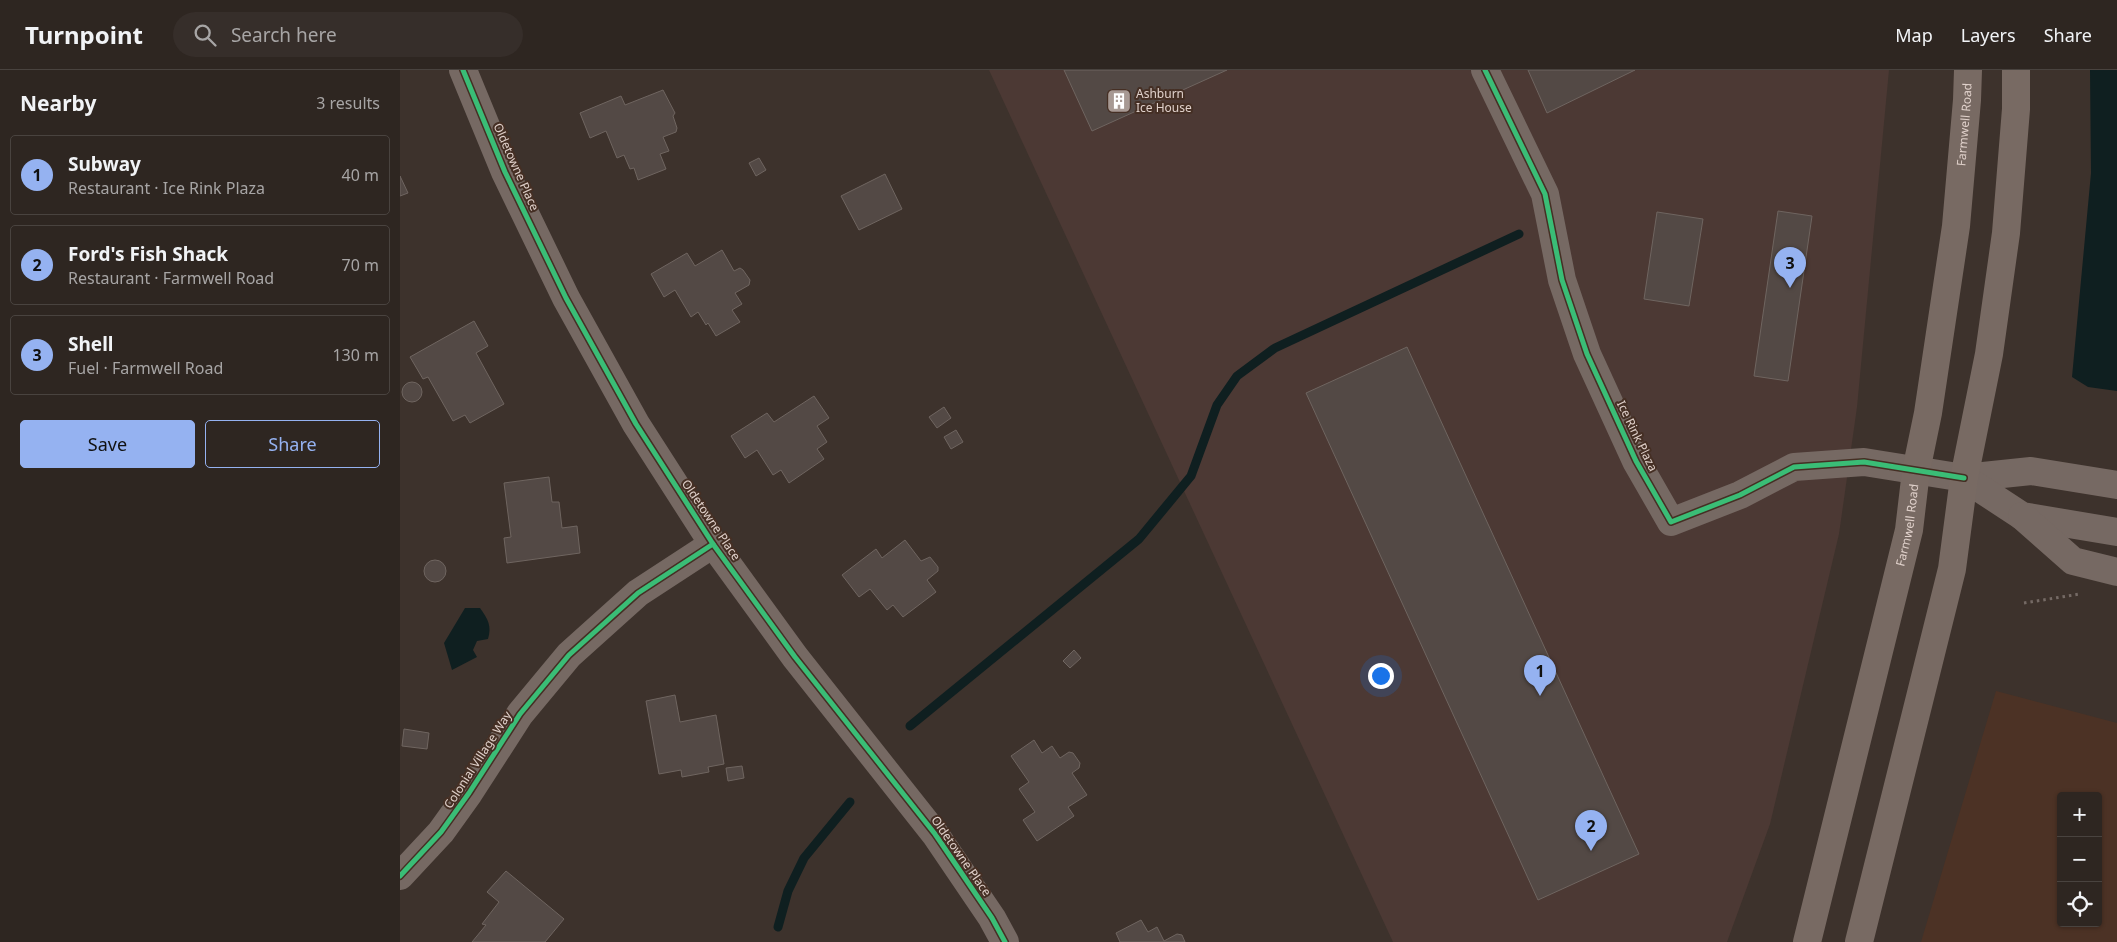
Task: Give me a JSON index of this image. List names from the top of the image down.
{
  "streets": {
    "main road": ["Farmwell Road"],
    "street": ["Oldetowne Place", "Ice Rink Plaza", "Colonial Village Way"]
  },
  "crossings": [
    ["Farmwell Road", "Ice Rink Plaza"],
    ["Oldetowne Place", "Colonial Village Way"]
  ],
  "places": {
    "building": ["Ashburn Ice House"]
  },
  "page": {
    "header": "Turnpoint",
    "search": "Search here",
    "nav": ["Map", "Layers", "Share"],
    "heading": ["Nearby", "3 results"],
    "list": [
      {
        "mark": "1",
        "name": "Subway",
        "note": "Restaurant · Ice Rink Plaza",
        "value": "40 m"
      },
      {
        "mark": "2",
        "name": "Ford's Fish Shack",
        "note": "Restaurant · Farmwell Road",
        "value": "70 m"
      },
      {
        "mark": "3",
        "name": "Shell",
        "note": "Fuel · Farmwell Road",
        "value": "130 m"
      }
    ],
    "pins": ["3", "1", "2"],
    "buttons": ["Save", "Share"],
    "map_buttons": ["+", "−"]
  }
}
